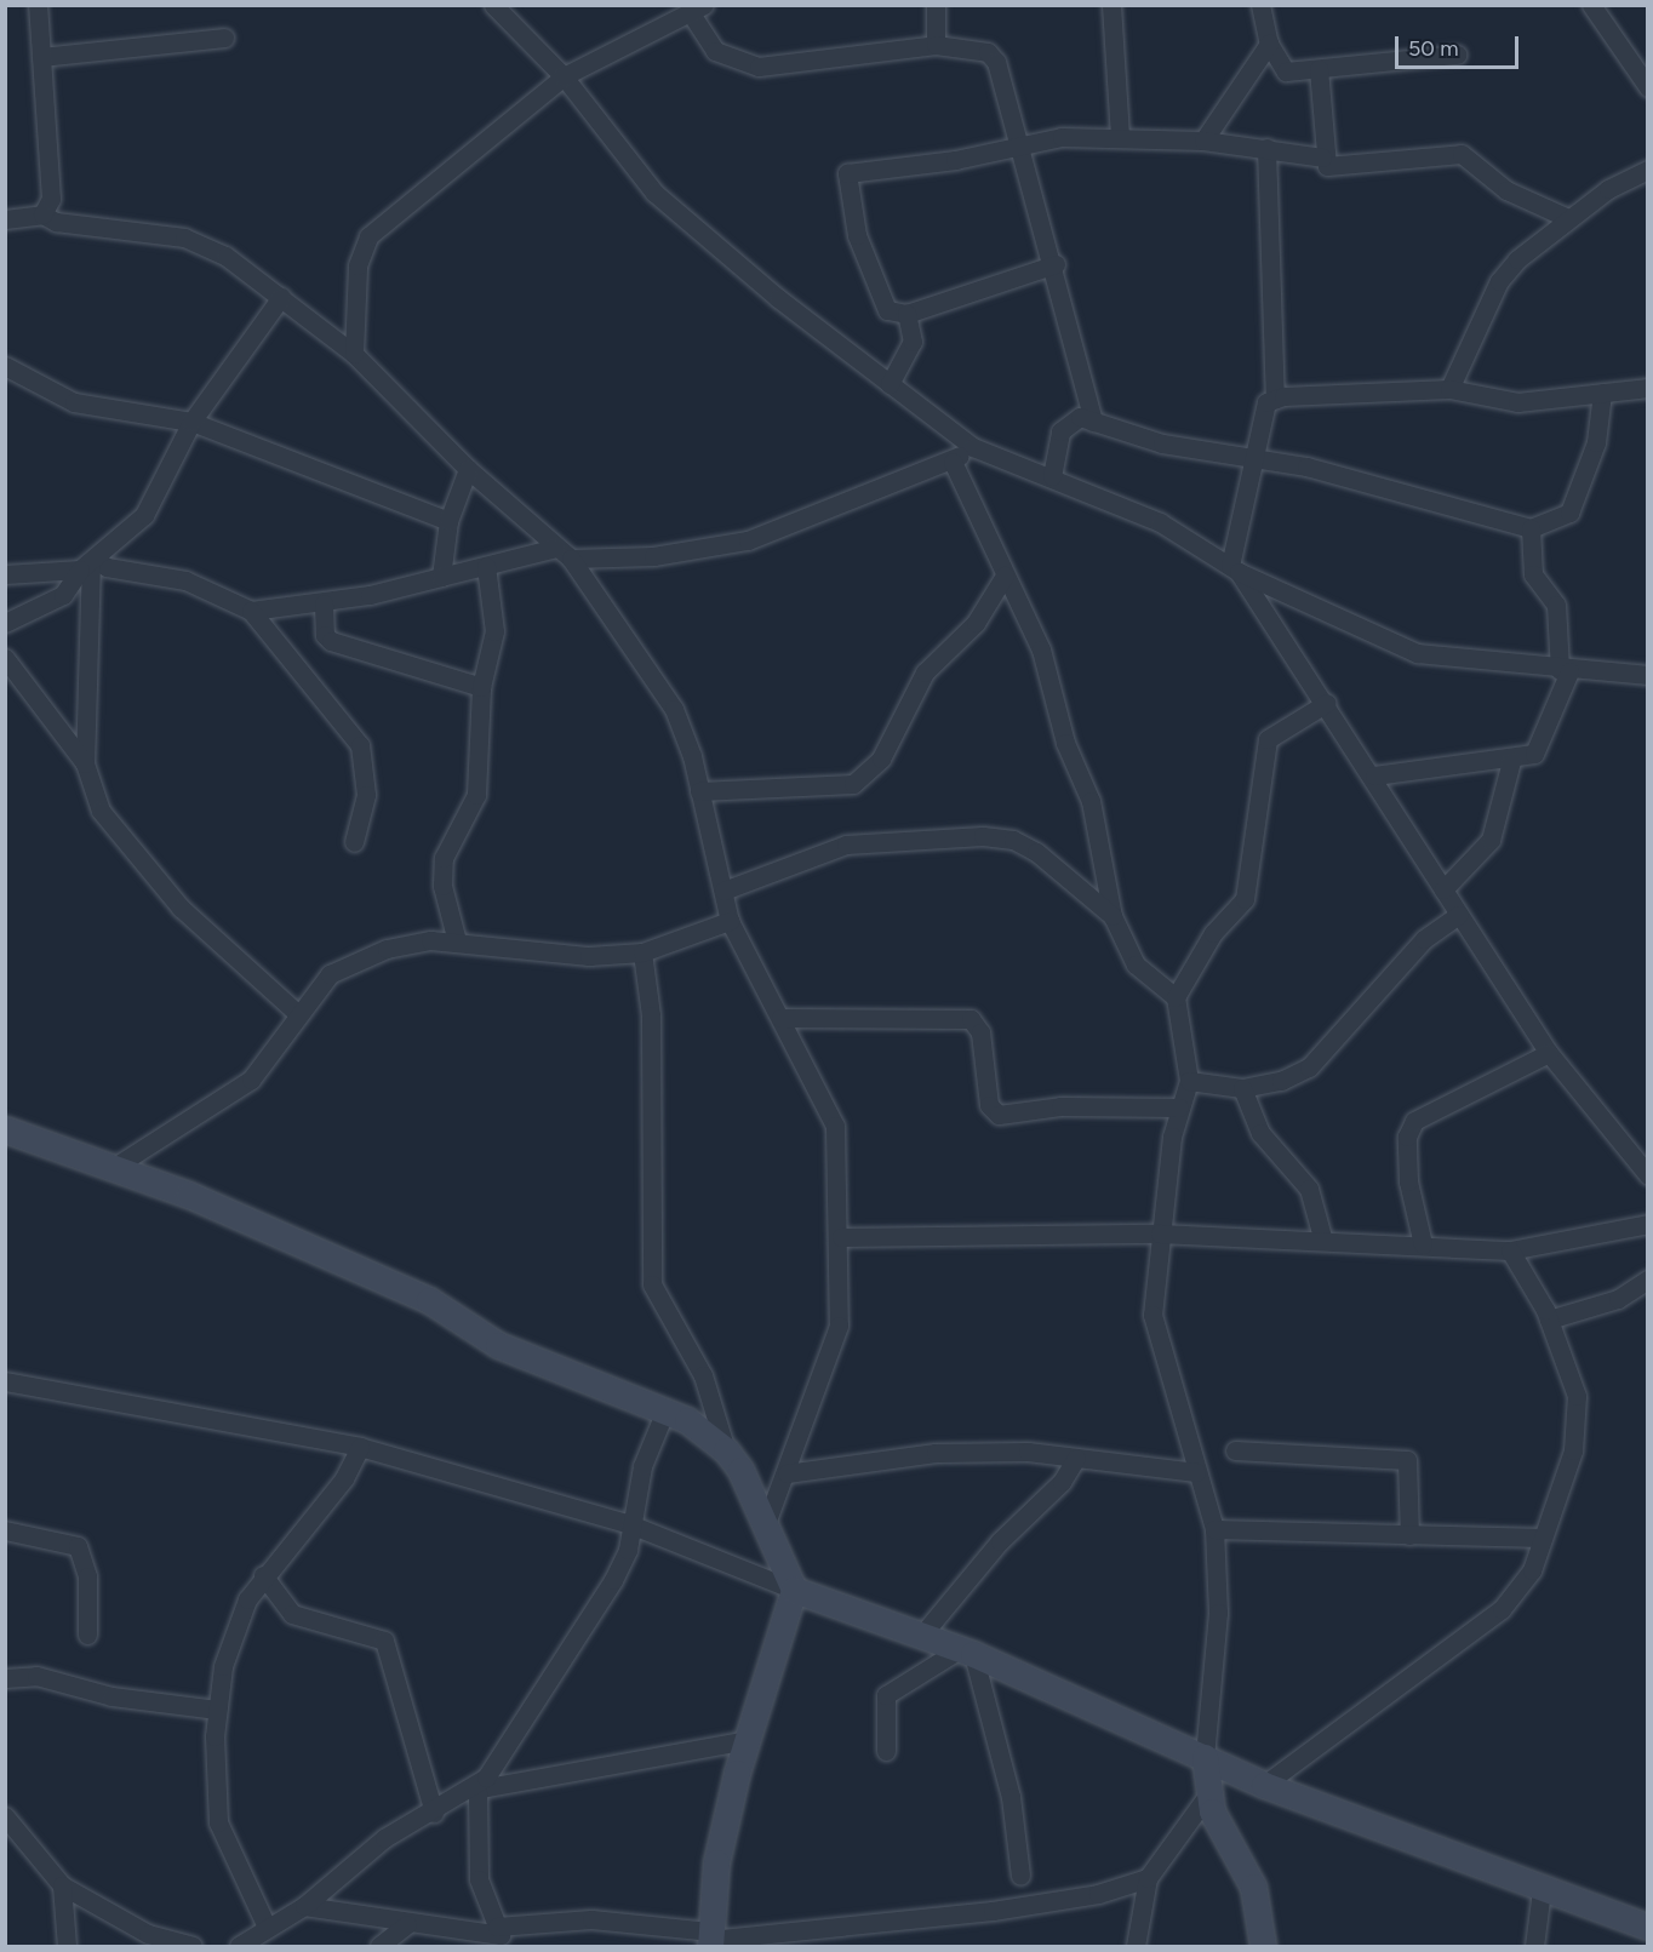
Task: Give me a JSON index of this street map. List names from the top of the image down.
{
  "scale_bar": "50 m"
}
